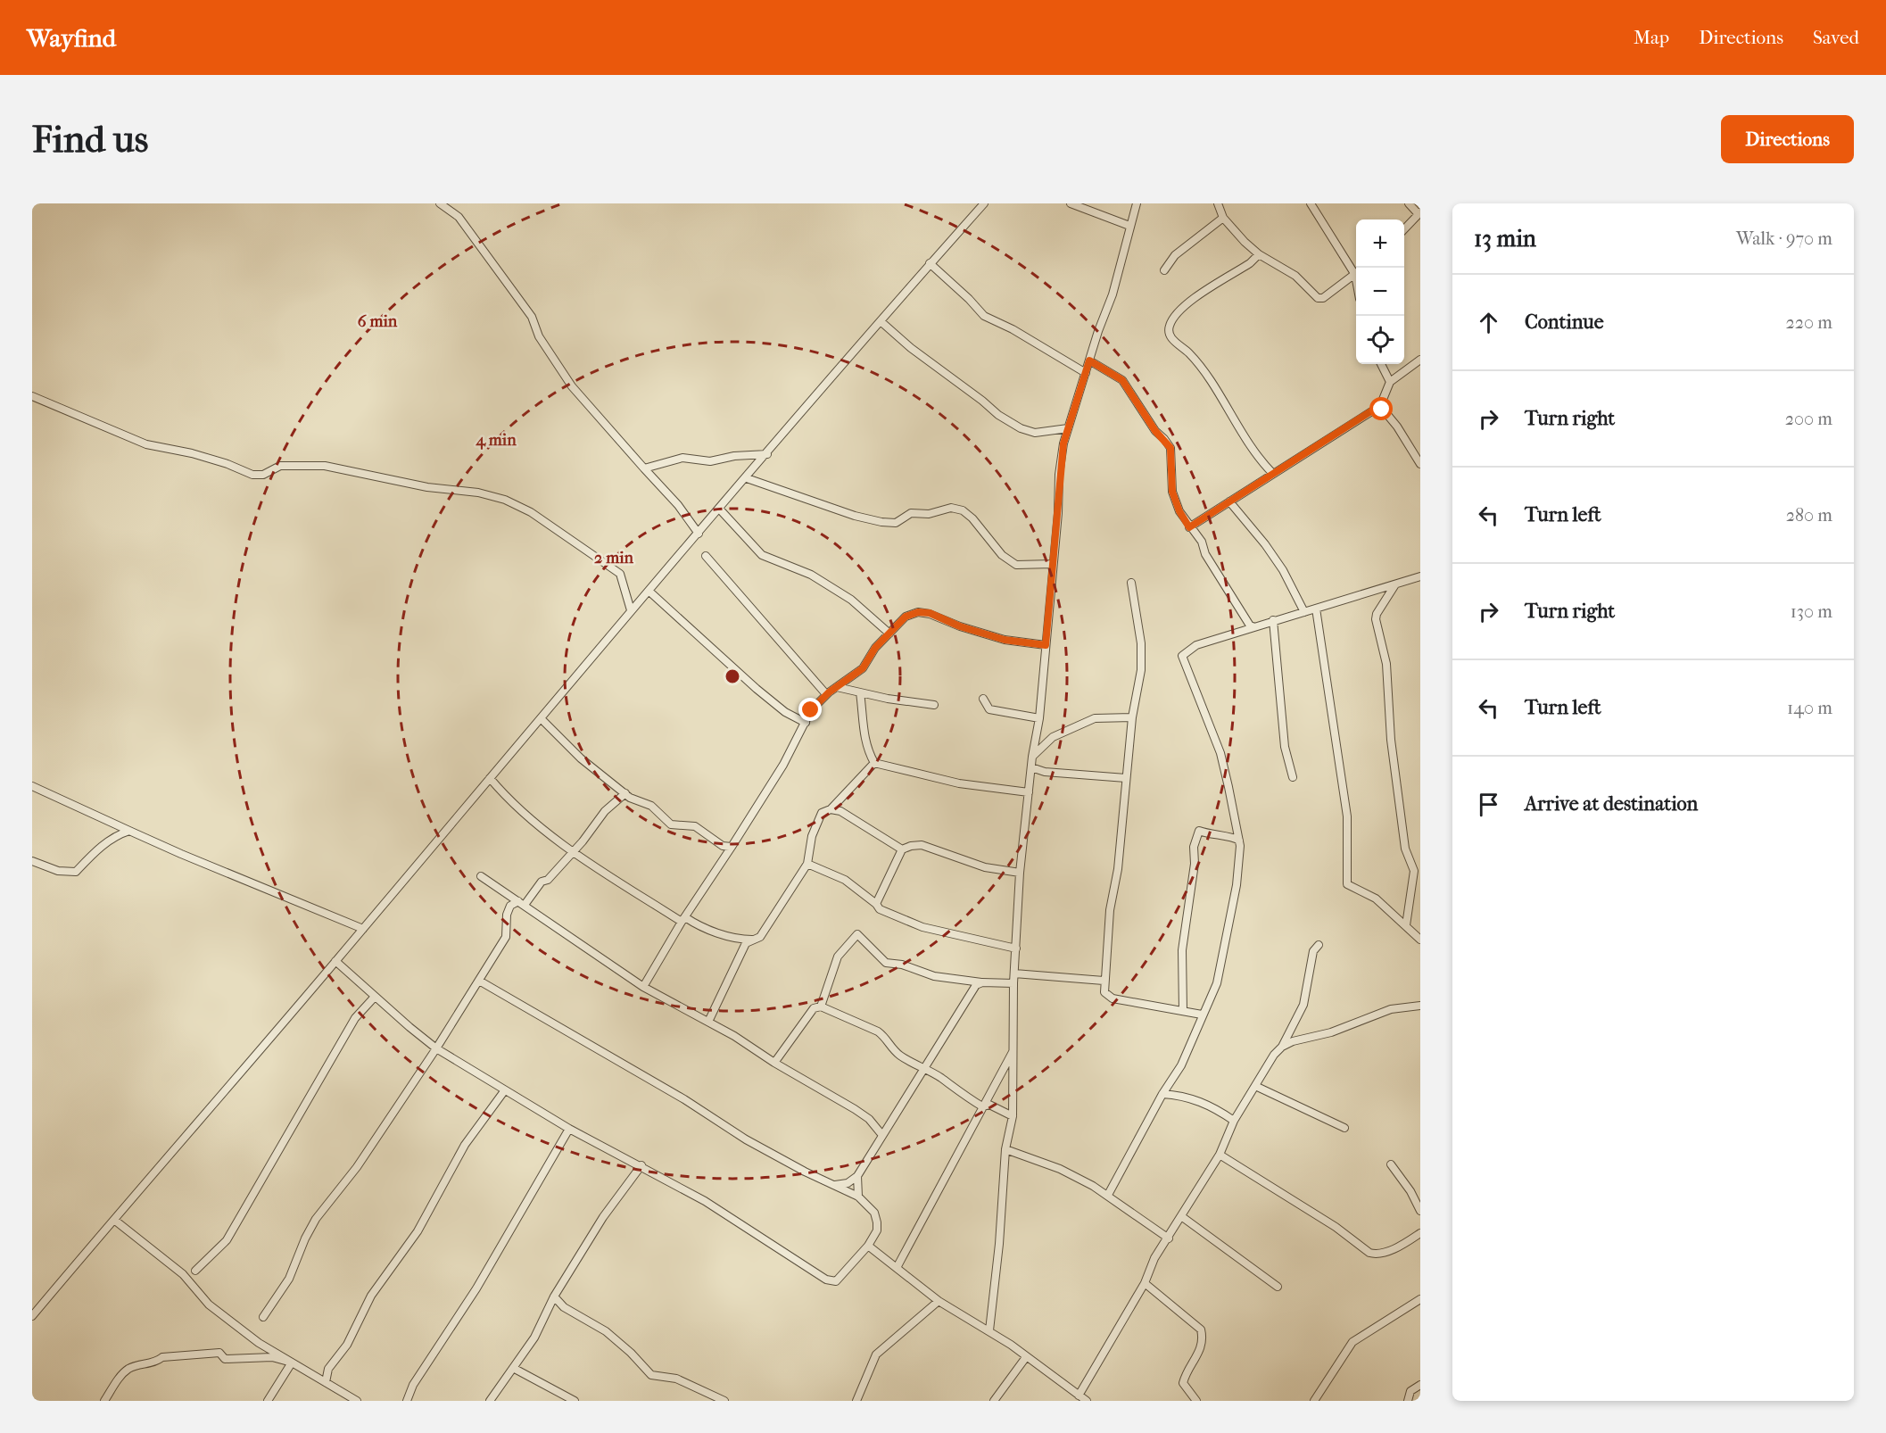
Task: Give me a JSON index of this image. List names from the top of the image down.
{
  "page": {
    "header": "Wayfind",
    "nav": ["Map", "Directions", "Saved"],
    "buttons": "Directions",
    "title": "Find us",
    "heading": ["13 min", "Walk · 970 m"],
    "map_buttons": ["+", "−"],
    "list": [
      ["Continue", "220 m"],
      ["Turn right", "200 m"],
      ["Turn left", "280 m"],
      ["Turn right", "130 m"],
      ["Turn left", "140 m"],
      "Arrive at destination"
    ]
  },
  "rings": ["6 min", "4 min", "2 min"]
}
